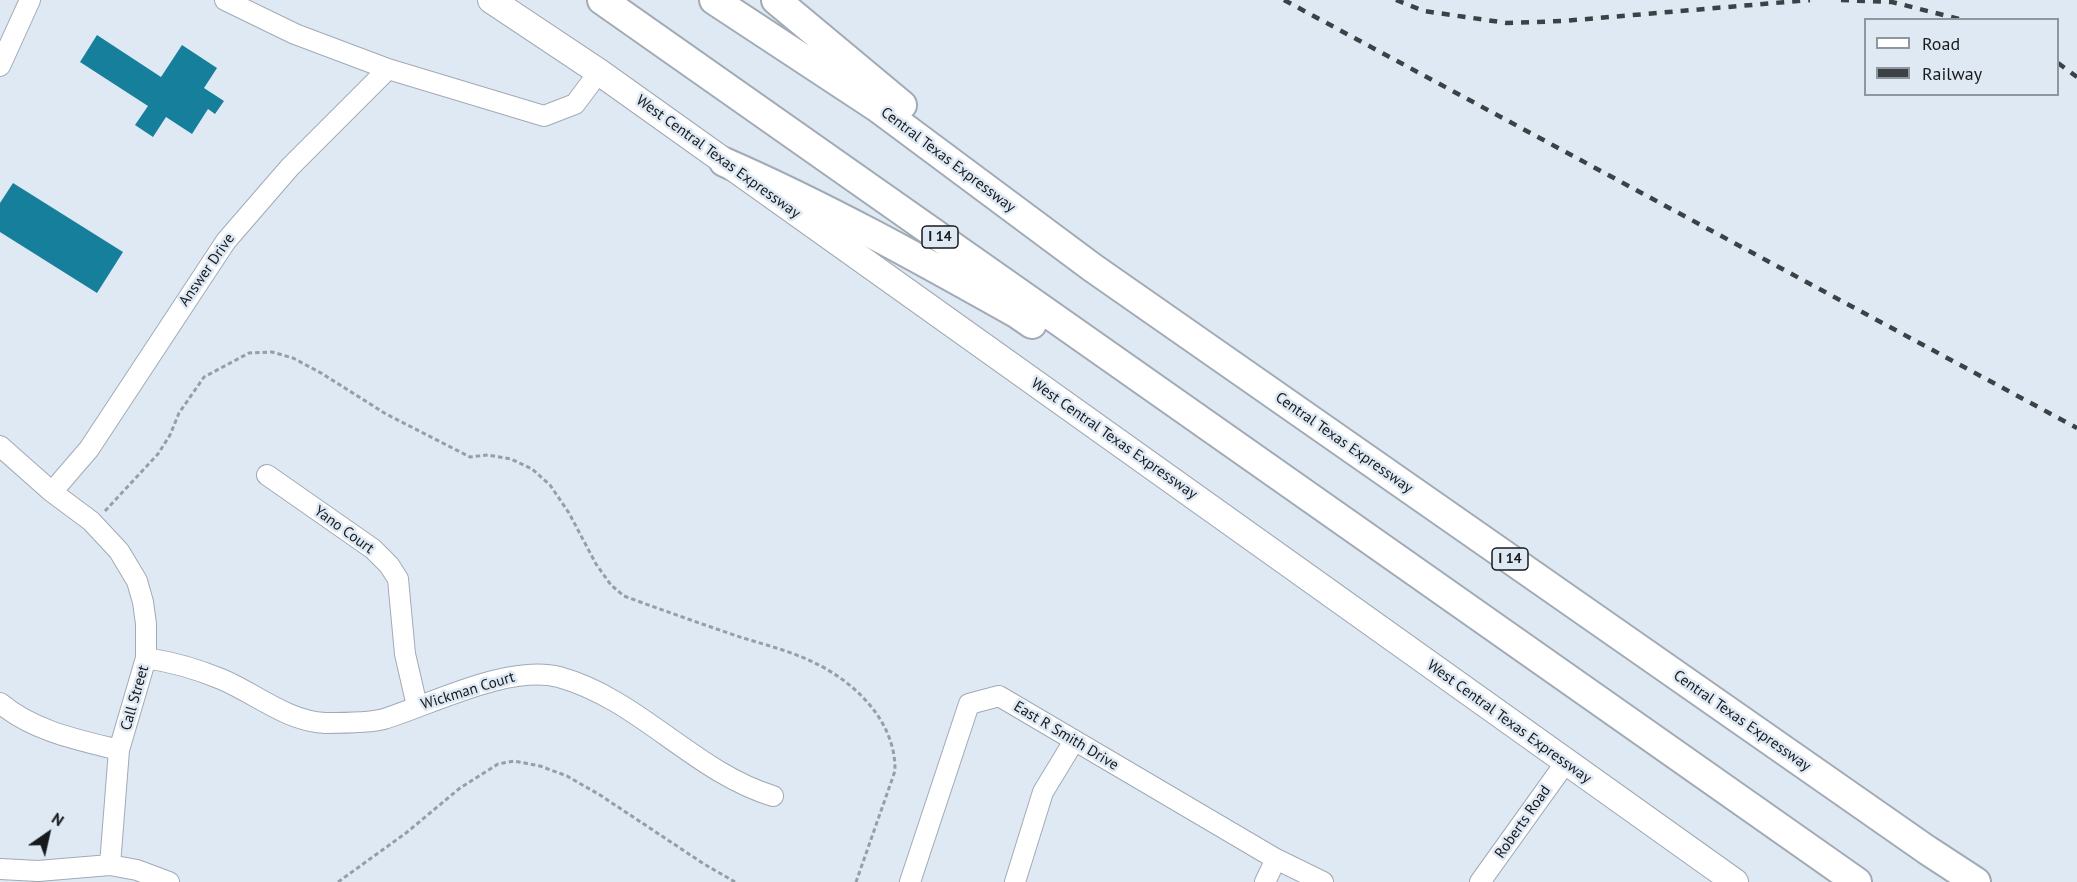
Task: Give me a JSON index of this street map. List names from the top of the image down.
{
  "streets": {
    "highway": ["Central Texas Expressway", "I 14"],
    "main road": ["West Central Texas Expressway"],
    "street": [
      "Answer Drive",
      "Yano Court",
      "Wickman Court",
      "Call Street",
      "East R Smith Drive",
      "Roberts Road"
    ]
  },
  "crossings": [
    ["West Central Texas Expressway", "Roberts Road"],
    ["Answer Drive", "Call Street"],
    ["Yano Court", "Wickman Court"],
    ["Wickman Court", "Call Street"]
  ],
  "legend": ["Road", "Railway"],
  "north": "top right"
}
